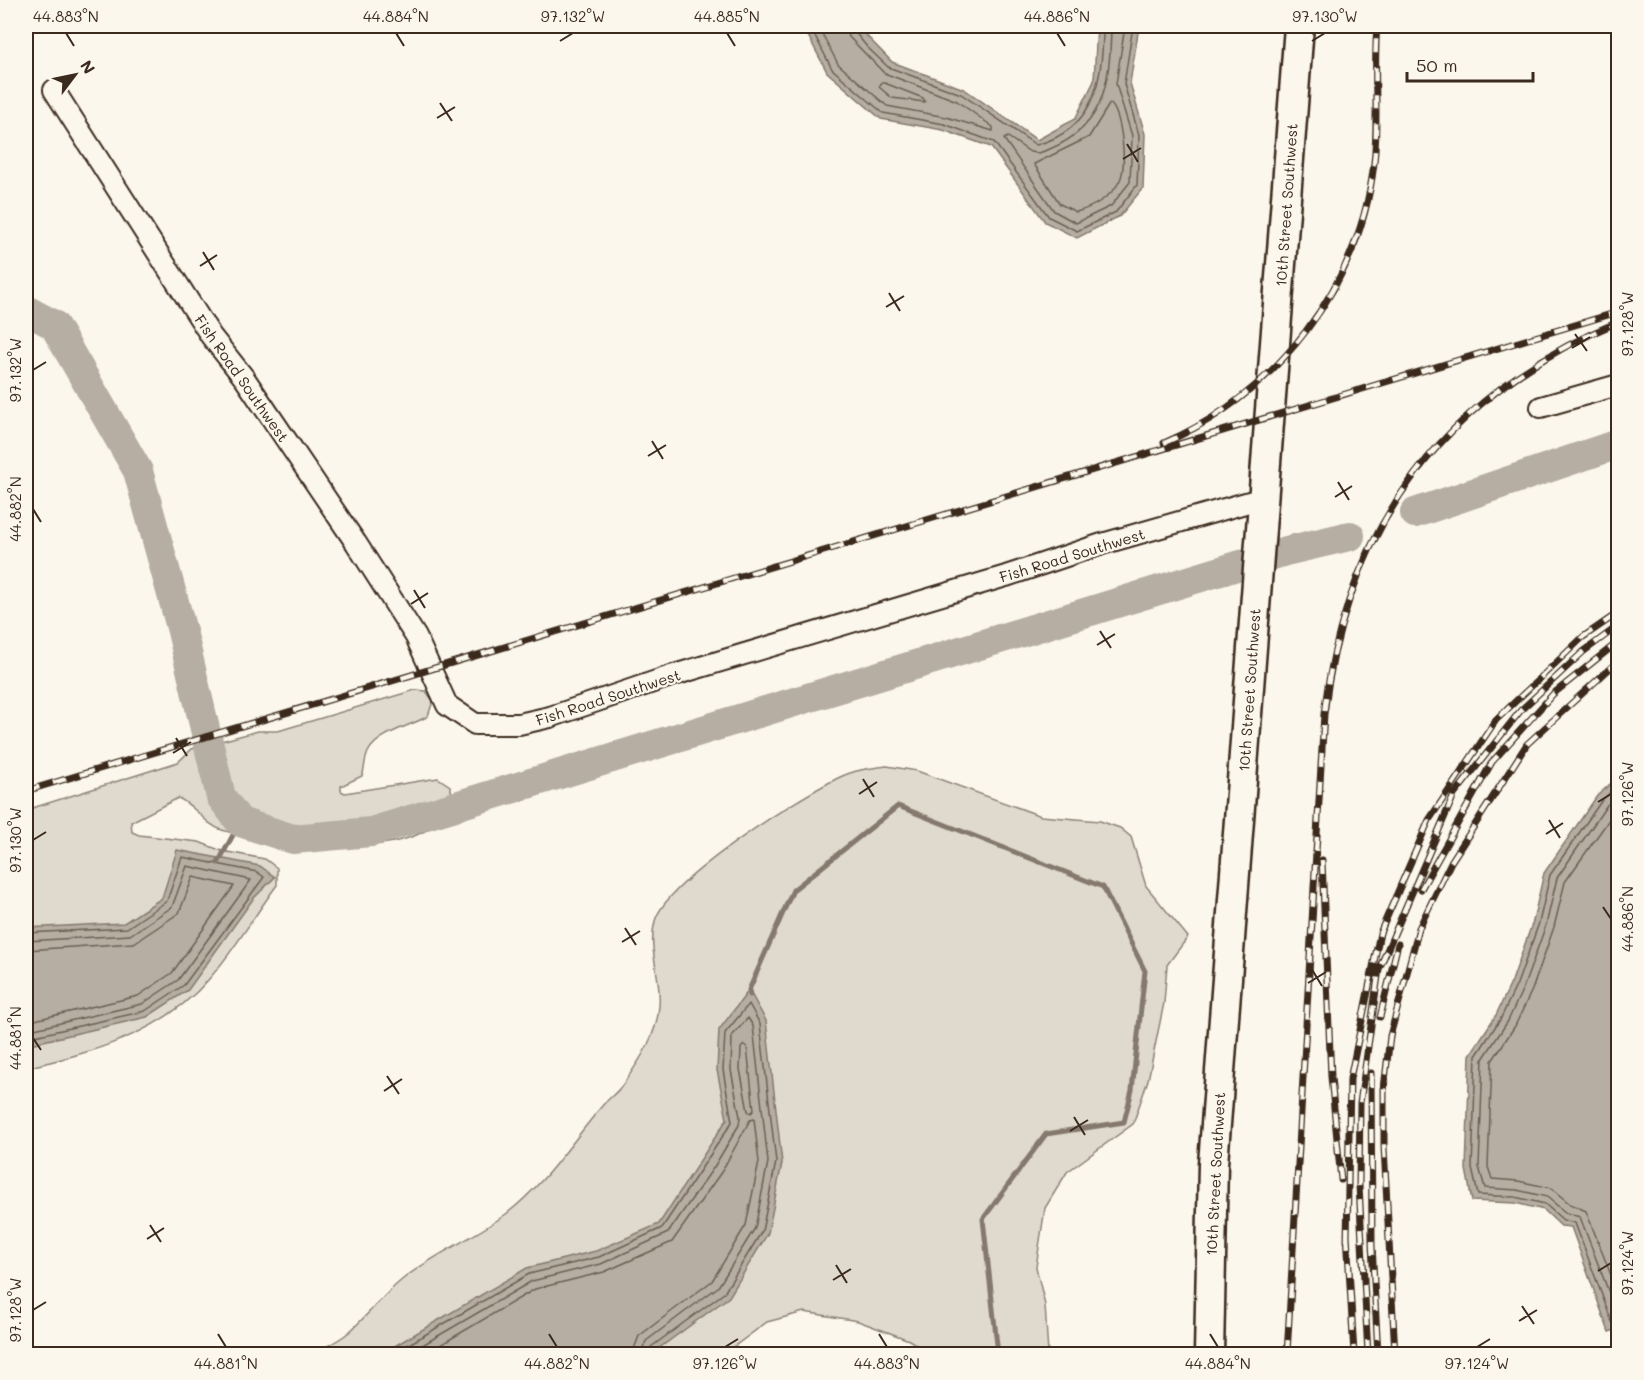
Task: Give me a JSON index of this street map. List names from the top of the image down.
{
  "streets": {
    "main road": ["10th Street Southwest"],
    "street": ["Fish Road Southwest"]
  },
  "crossings": [
    ["10th Street Southwest", "Fish Road Southwest"]
  ],
  "scale_bar": "50 m",
  "north": "top right",
  "coordinates": [
    "44.883°N",
    "44.884°N",
    "97.132°W",
    "44.885°N",
    "44.886°N",
    "97.130°W",
    "97.128°W",
    "44.882°N",
    "97.126°W",
    "44.881°N",
    "97.124°W"
  ]
}
